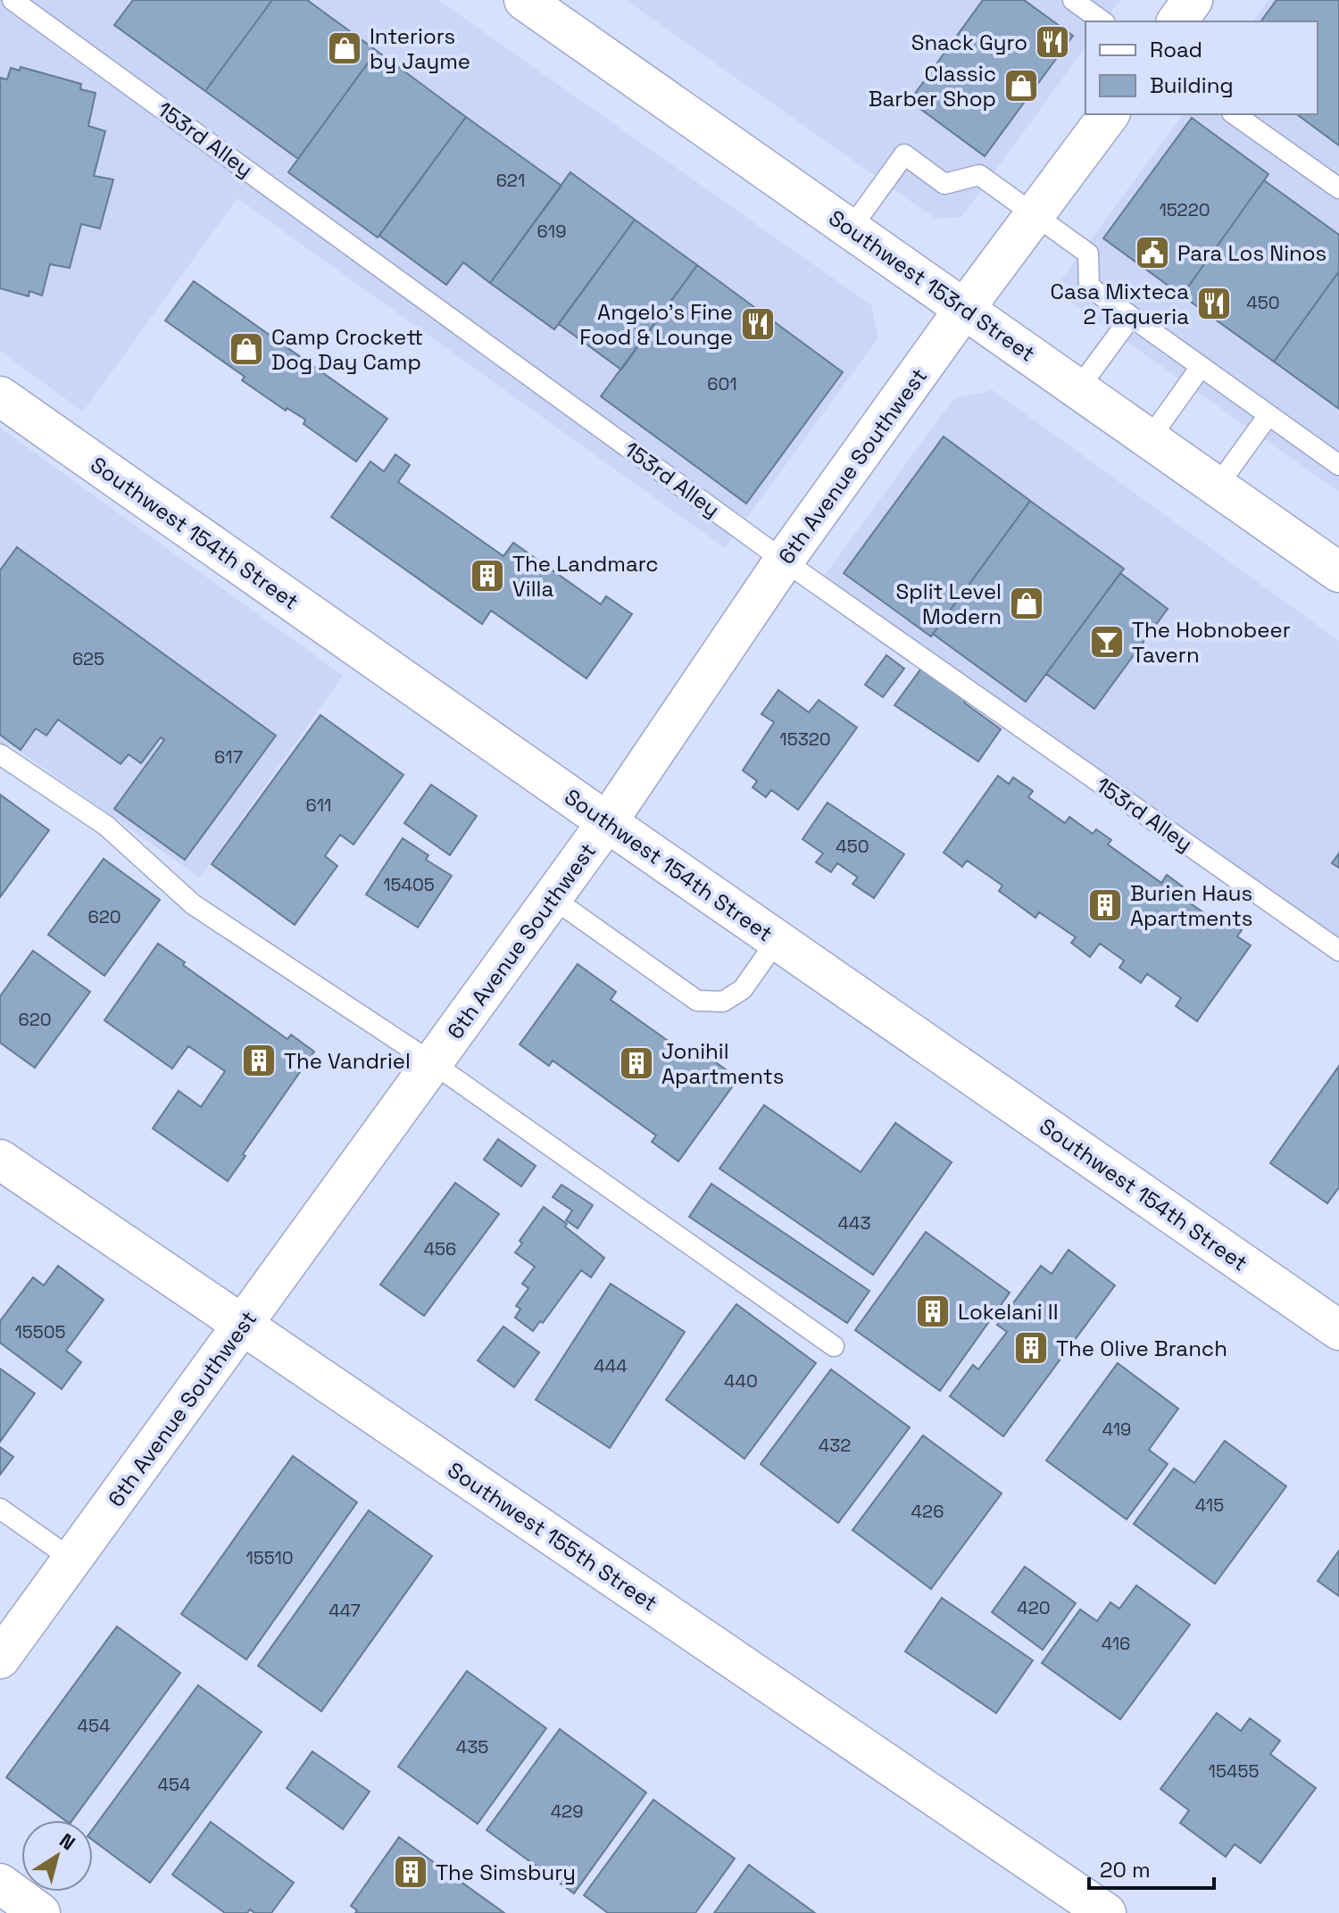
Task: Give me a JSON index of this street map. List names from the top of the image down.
{
  "streets": {
    "street": [
      "Southwest 153rd Street",
      "6th Avenue Southwest",
      "Southwest 154th Street",
      "Southwest 155th Street"
    ],
    "lane": ["153rd Alley"]
  },
  "crossings": [
    ["153rd Alley", "6th Avenue Southwest"],
    ["Southwest 153rd Street", "6th Avenue Southwest"],
    ["6th Avenue Southwest", "Southwest 154th Street"],
    ["6th Avenue Southwest", "Southwest 155th Street"]
  ],
  "places": {
    "restaurant": ["Snack Gyro", "Casa Mixteca 2 Taqueria", "Angelo's Fine Food & Lounge"],
    "shop": [
      "Interiors by Jayme",
      "Classic Barber Shop",
      "Camp Crockett Dog Day Camp",
      "Split Level Modern"
    ],
    "public building": ["Para Los Ninos"],
    "building": [
      "The Landmarc Villa",
      "Burien Haus Apartments",
      "The Vandriel",
      "Jonihil Apartments",
      "Lokelani II",
      "The Olive Branch",
      "The Simsbury"
    ],
    "bar": ["The Hobnobeer Tavern"]
  },
  "house_numbers": [
    "621",
    "15220",
    "619",
    "450",
    "601",
    "625",
    "15320",
    "617",
    "611",
    "450",
    "15405",
    "620",
    "620",
    "443",
    "456",
    "15505",
    "444",
    "440",
    "419",
    "432",
    "415",
    "426",
    "15510",
    "420",
    "447",
    "416",
    "454",
    "435",
    "15455",
    "454",
    "429"
  ],
  "legend": ["Road", "Building"],
  "scale_bar": "20 m",
  "north": "top right"
}
